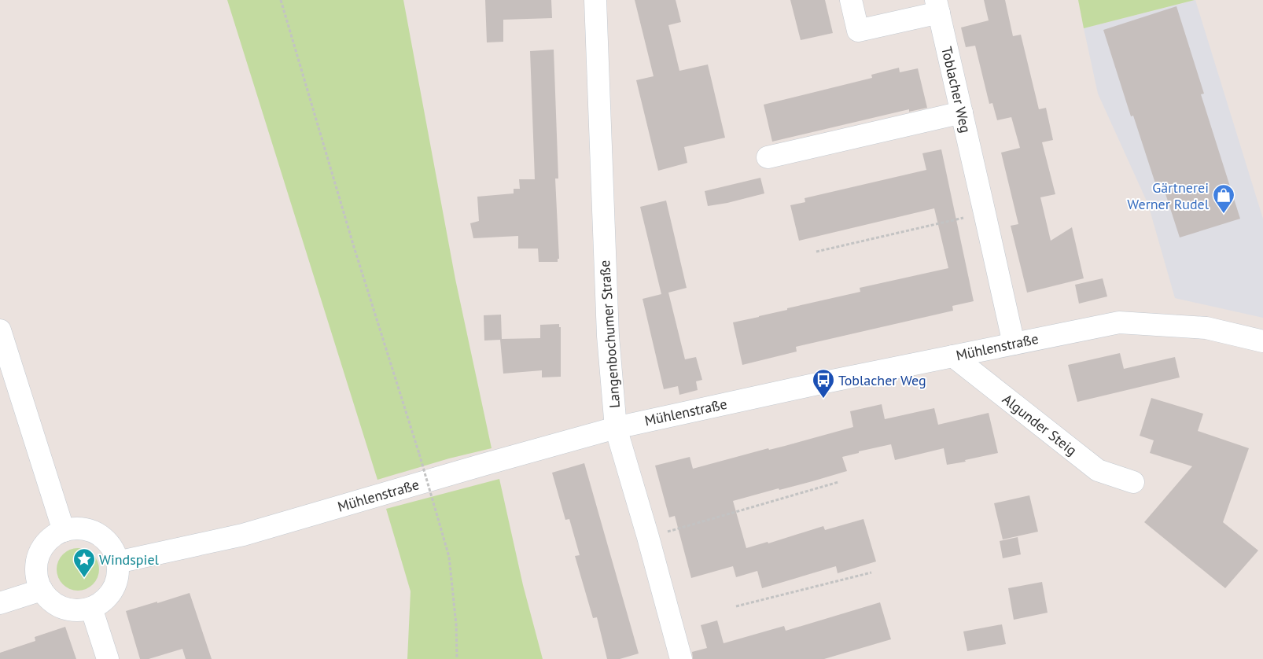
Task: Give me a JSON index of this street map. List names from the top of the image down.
{
  "streets": {
    "street": [
      "Toblacher Weg",
      "Langenbochumer Straße",
      "Mühlenstraße",
      "Algunder Steig"
    ]
  },
  "crossings": [
    ["Toblacher Weg", "Mühlenstraße"],
    ["Langenbochumer Straße", "Mühlenstraße"],
    ["Mühlenstraße", "Algunder Steig"]
  ],
  "places": {
    "shop": ["Gärtnerei Werner Rudel"],
    "bus stop": ["Toblacher Weg"],
    "place": ["Windspiel"]
  }
}
